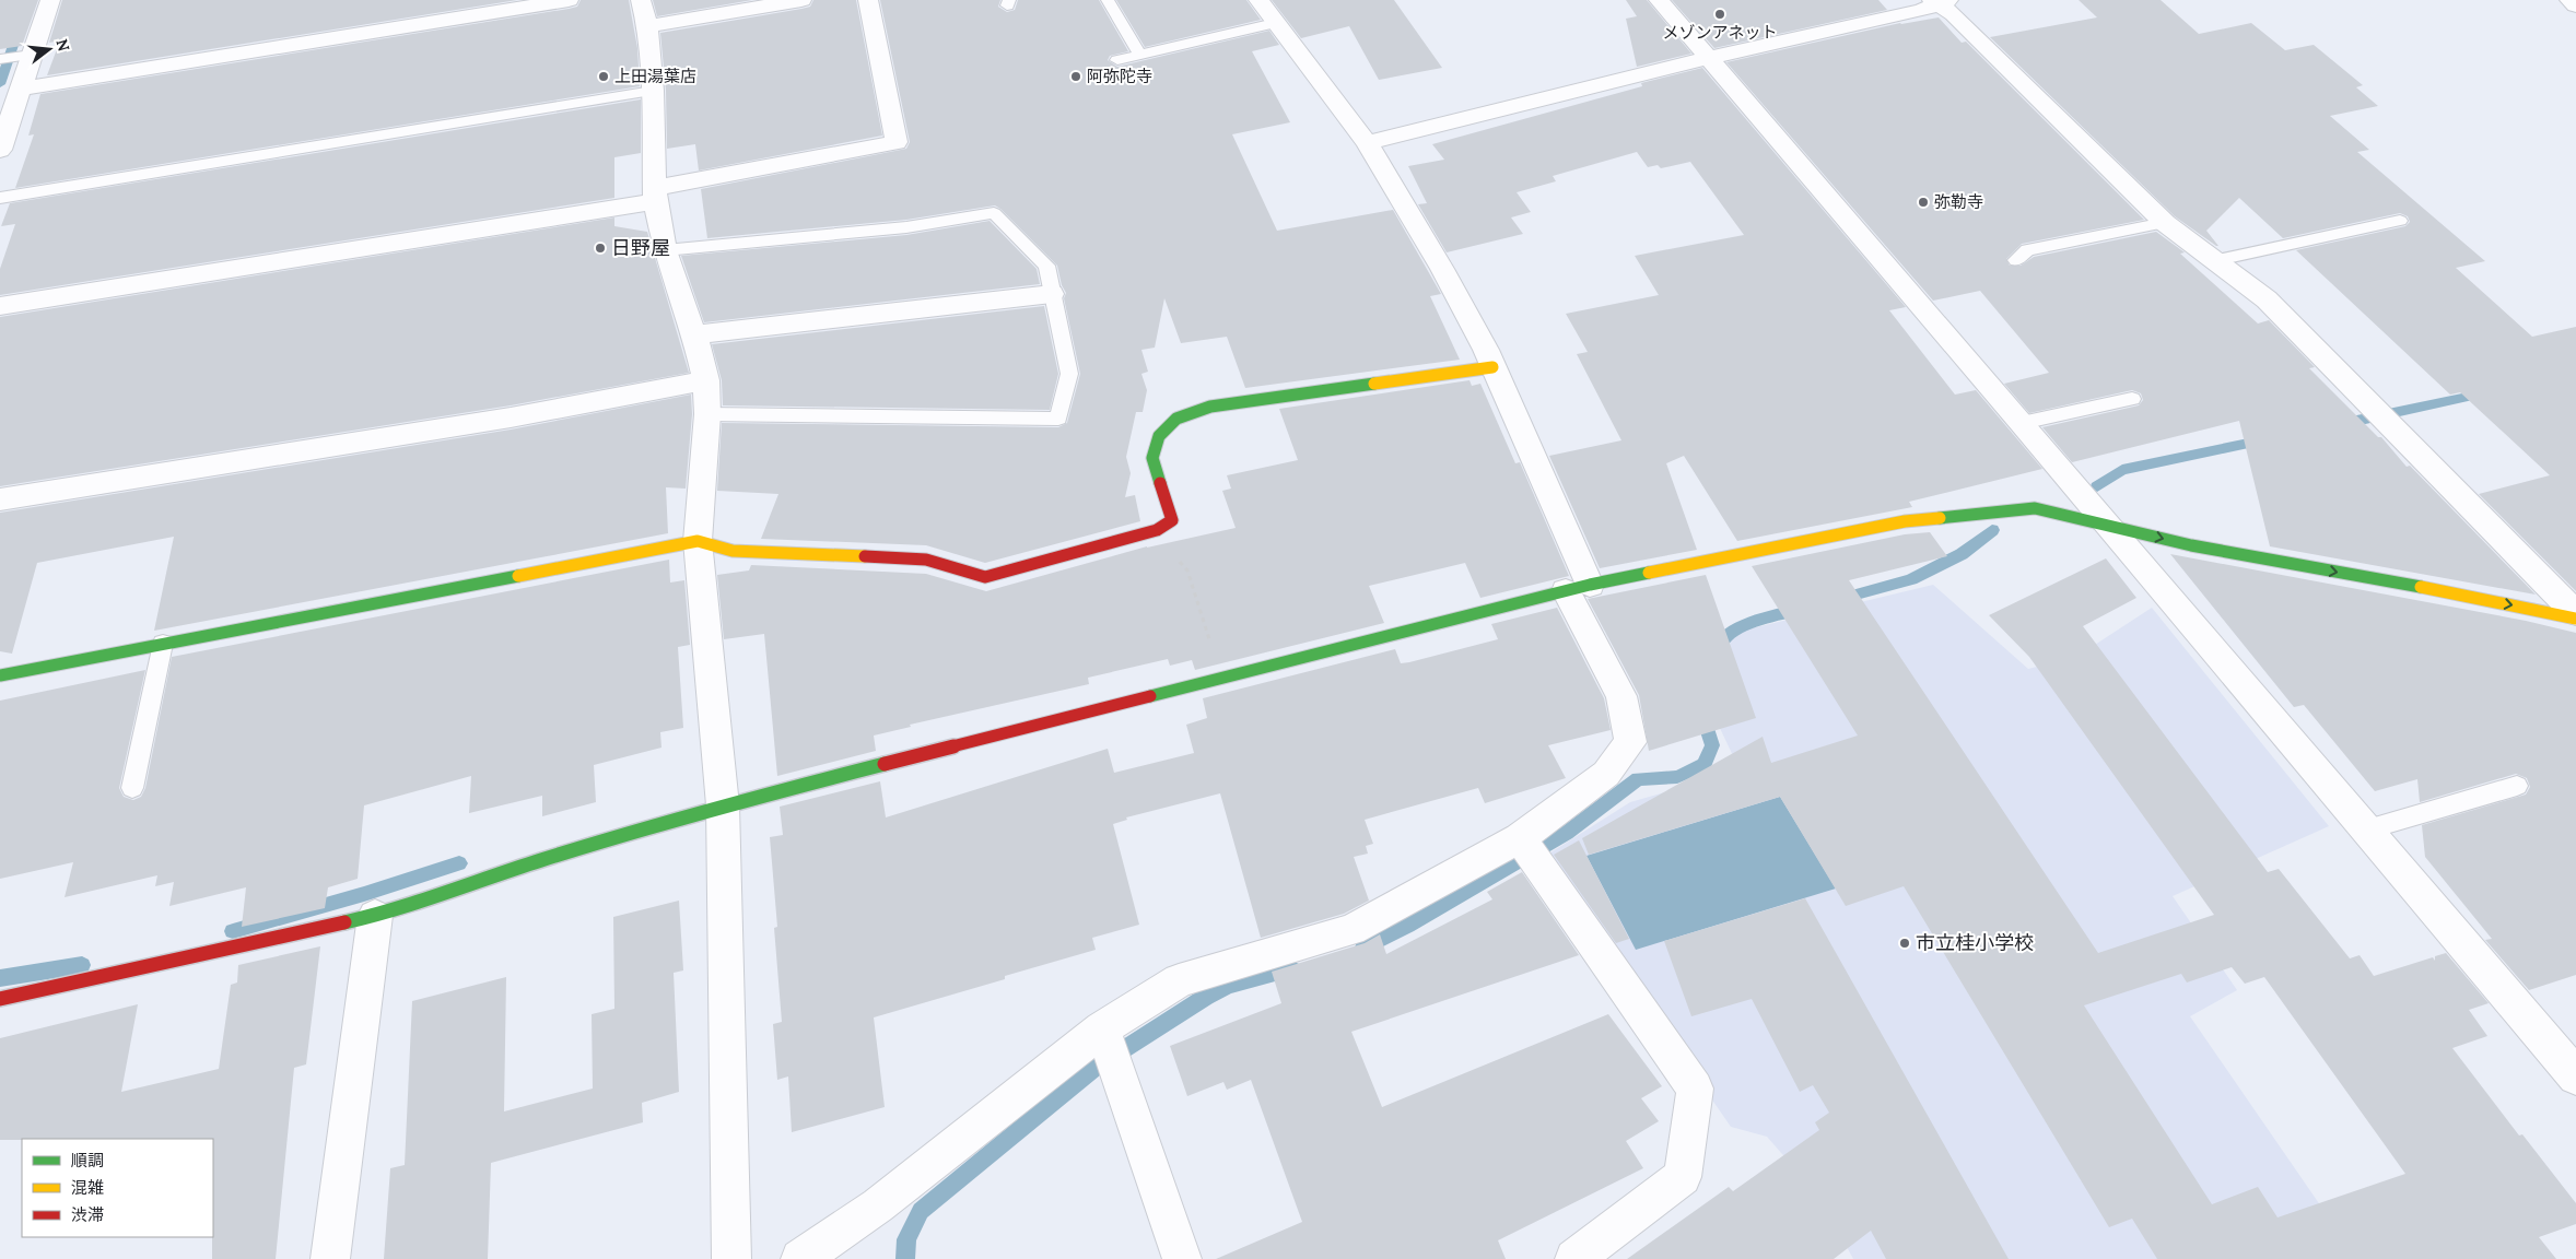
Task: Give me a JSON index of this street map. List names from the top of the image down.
{
  "places": [
    "メゾンアネット",
    "上田湯葉店",
    "阿弥陀寺",
    "弥勒寺",
    "日野屋",
    "市立桂小学校"
  ],
  "legend": ["順調", "混雑", "渋滞"],
  "north": "right"
}
